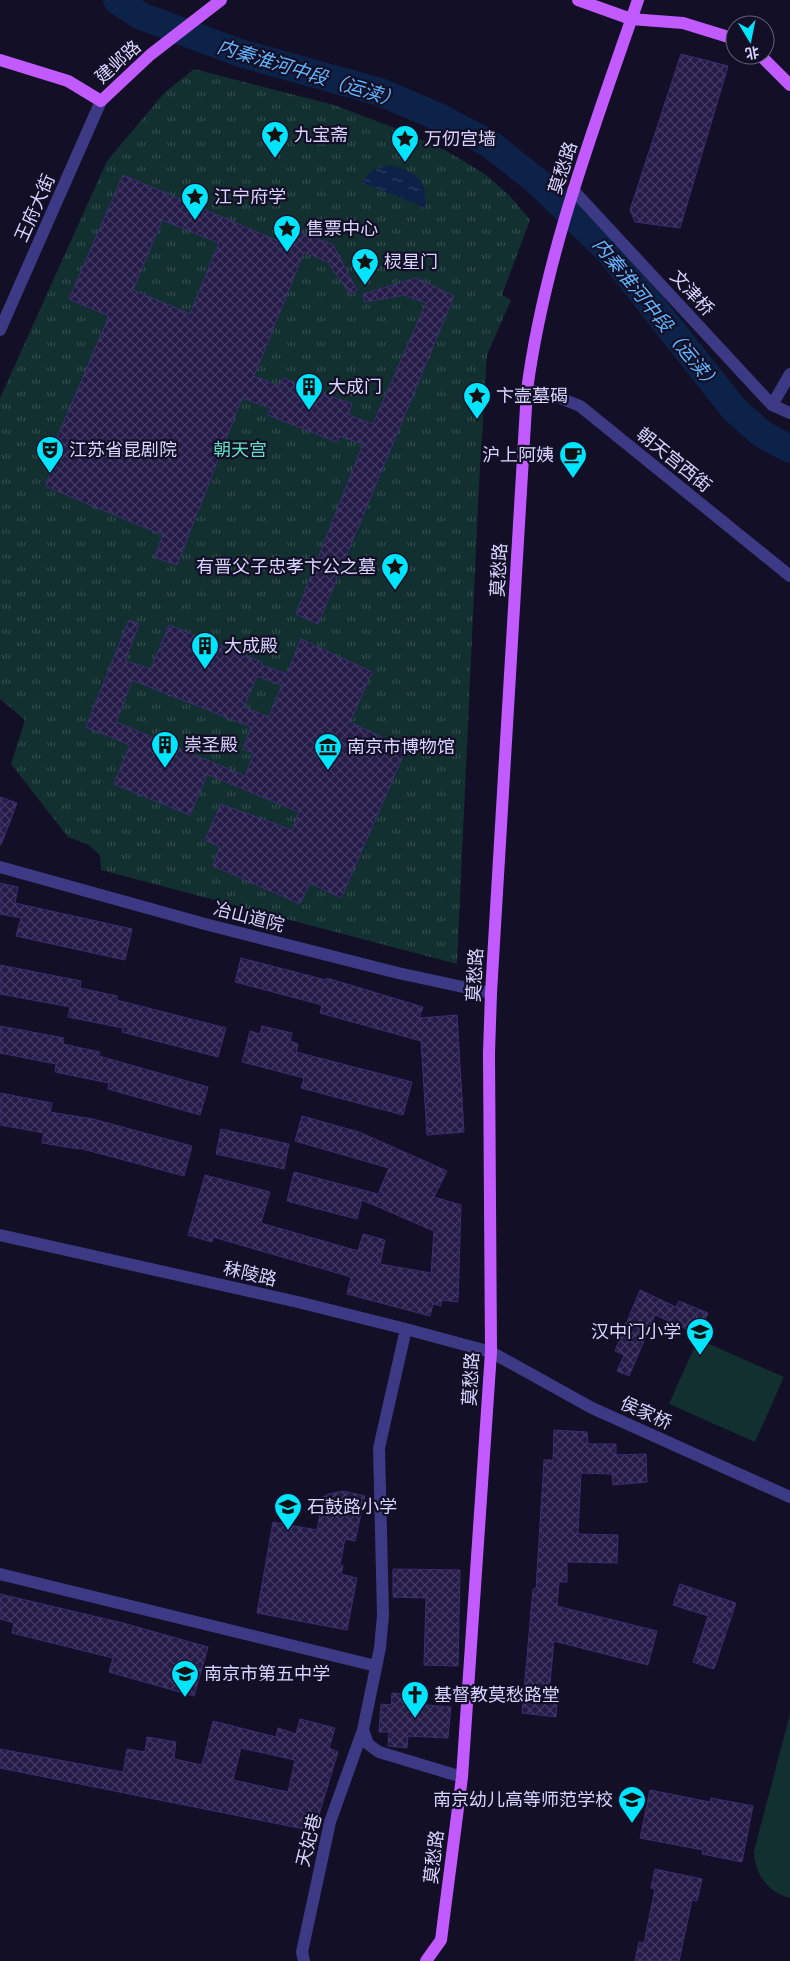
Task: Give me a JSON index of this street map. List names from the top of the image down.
{
  "streets": {
    "main road": ["建邺路", "莫愁路"],
    "street": [
      "王府大街",
      "文津桥",
      "朝天宫西街",
      "冶山道院",
      "秣陵路",
      "侯家桥",
      "天妃巷"
    ]
  },
  "crossings": [
    ["建邺路", "王府大街"],
    ["莫愁路", "文津桥"],
    ["莫愁路", "朝天宫西街"],
    ["莫愁路", "冶山道院"],
    ["莫愁路", "秣陵路"],
    ["莫愁路", "侯家桥"],
    ["秣陵路", "侯家桥"],
    ["秣陵路", "天妃巷"]
  ],
  "water": ["内秦淮河中段（运渎）"],
  "parks": ["朝天宫"],
  "places": {
    "place": [
      "九宝斋",
      "万仞宫墙",
      "江宁府学",
      "售票中心",
      "棂星门",
      "卞壸墓碣",
      "有晋父子忠孝卞公之墓"
    ],
    "building": ["大成门", "大成殿", "崇圣殿"],
    "theatre": ["江苏省昆剧院"],
    "cafe": ["沪上阿姨"],
    "museum": ["南京市博物馆"],
    "school or university": [
      "汉中门小学",
      "石鼓路小学",
      "南京市第五中学",
      "南京幼儿高等师范学校"
    ],
    "church": ["基督教莫愁路堂"]
  },
  "north": "bottom"
}
